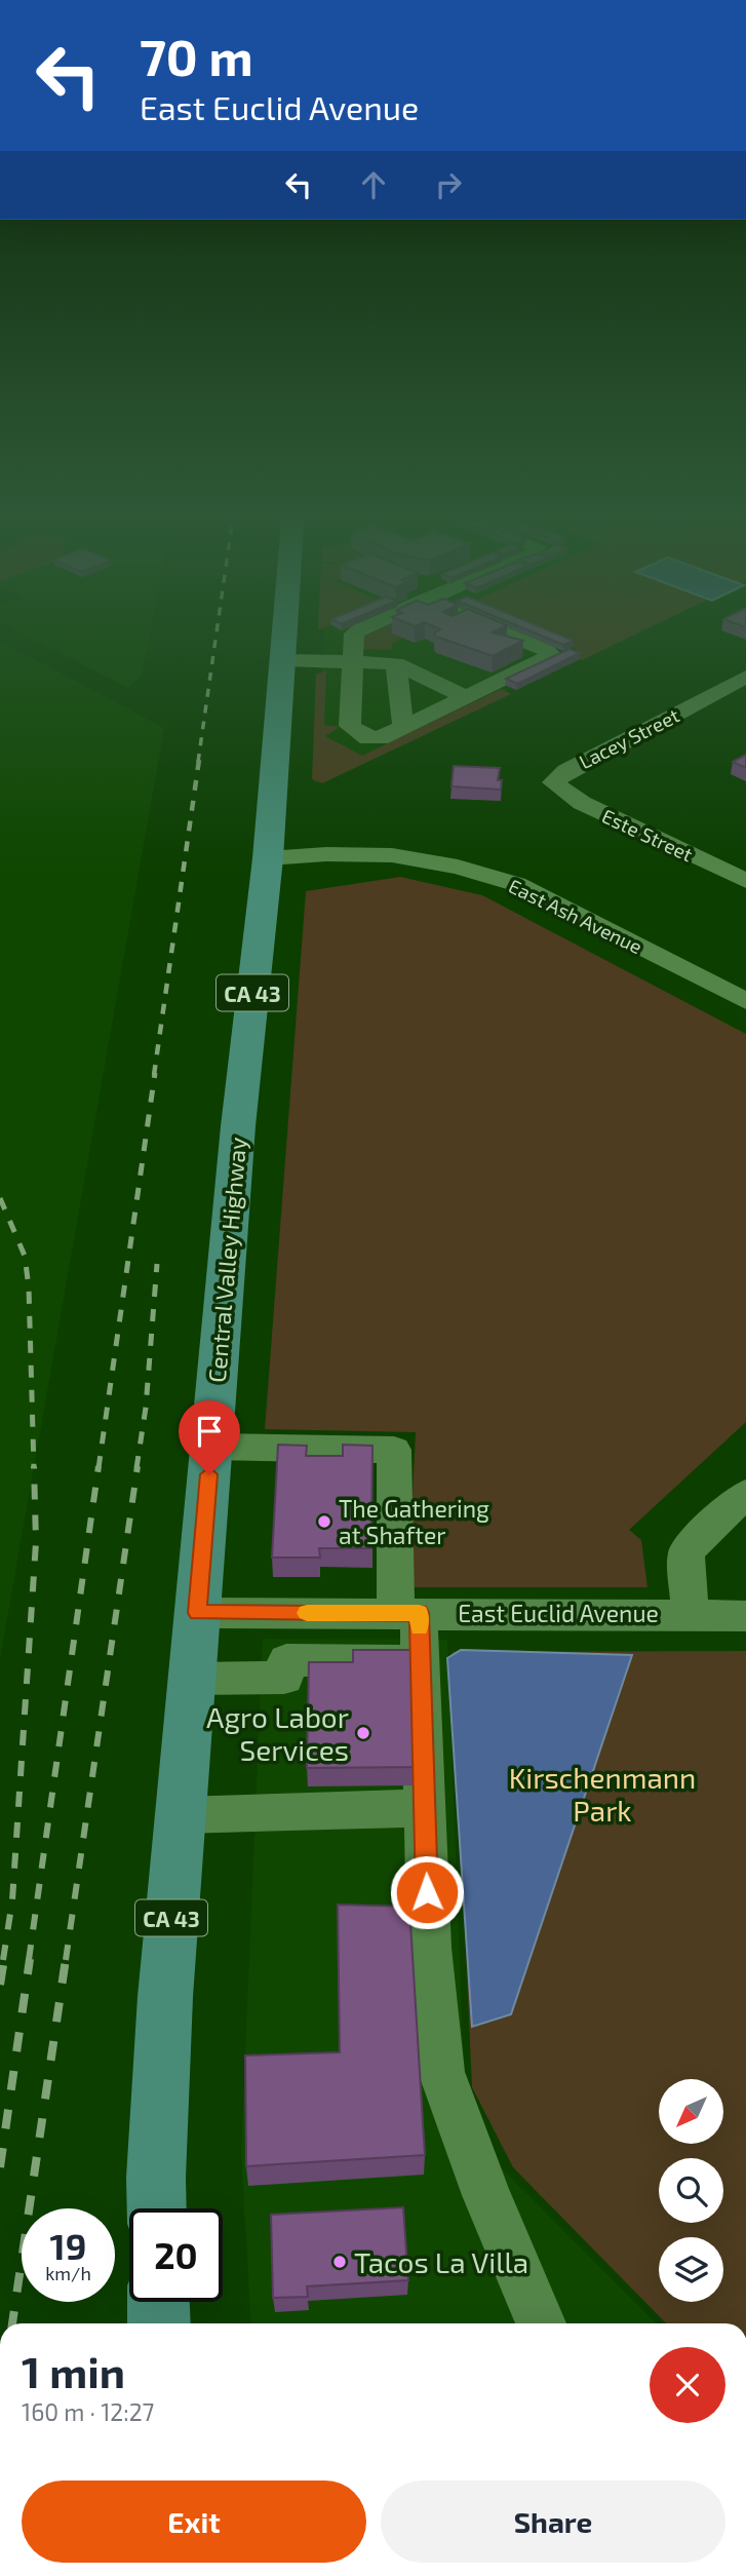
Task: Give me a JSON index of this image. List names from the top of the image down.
{
  "streets": {
    "main road": ["CA 43", "Central Valley Highway"],
    "street": [
      "Lacey Street",
      "Este Street",
      "East Ash Avenue",
      "East Euclid Avenue"
    ]
  },
  "crossings": [
    ["Lacey Street", "Este Street"],
    ["East Ash Avenue", "Central Valley Highway"],
    ["Central Valley Highway", "East Euclid Avenue"]
  ],
  "parks": ["Kirschenmann Park"],
  "places": ["The Gathering at Shafter", "Agro Labor Services", "Tacos La Villa"],
  "north": "bottom left",
  "page": {
    "turn": ["70 m", "East Euclid Avenue"],
    "speed": "19 km/h",
    "limit": "20",
    "heading": ["1 min", "160 m · 12:27"],
    "buttons": ["Exit", "Share"]
  }
}
